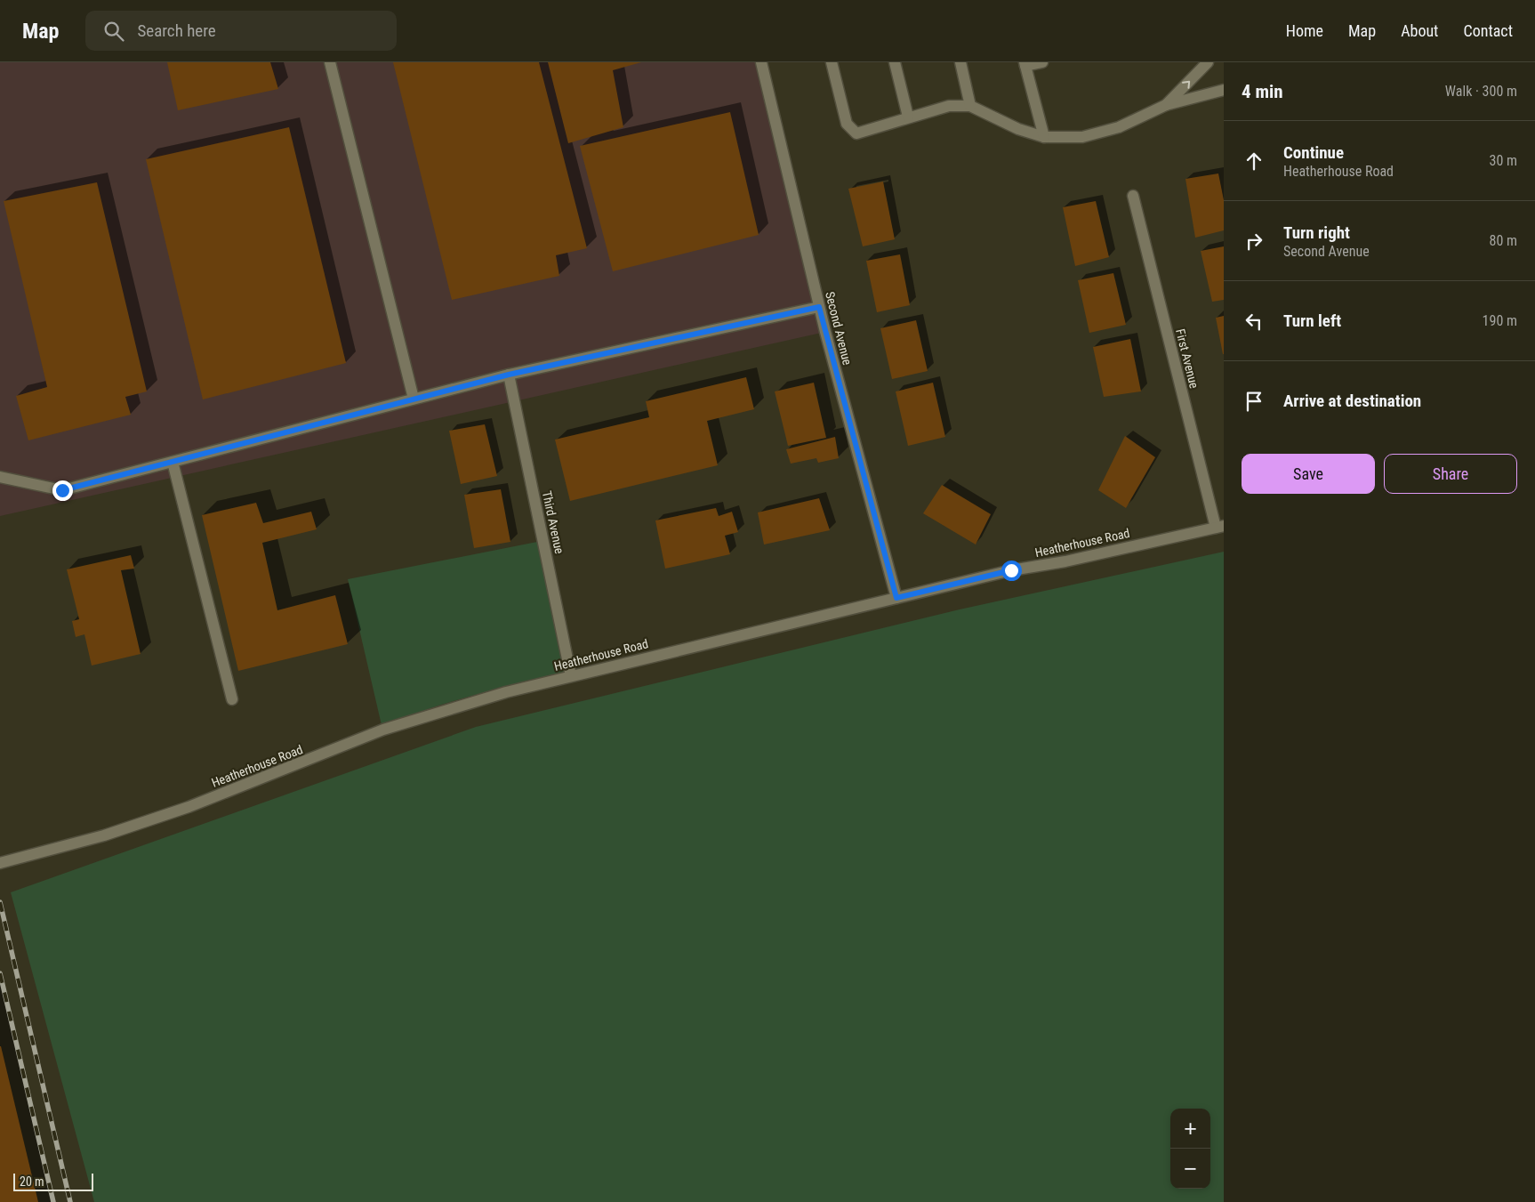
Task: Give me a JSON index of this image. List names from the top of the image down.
{
  "streets": {
    "street": [
      "Second Avenue",
      "First Avenue",
      "Third Avenue",
      "Heatherhouse Road"
    ]
  },
  "crossings": [
    ["Second Avenue", "Heatherhouse Road"],
    ["First Avenue", "Heatherhouse Road"],
    ["Third Avenue", "Heatherhouse Road"]
  ],
  "scale_bar": "20 m",
  "page": {
    "header": "Map",
    "search": "Search here",
    "nav": [
      "Home",
      "Map",
      "About",
      "Contact"
    ],
    "heading": ["4 min", "Walk · 300 m"],
    "list": [
      ["Continue", "Heatherhouse Road", "30 m"],
      ["Turn right", "Second Avenue", "80 m"],
      ["Turn left", "190 m"],
      "Arrive at destination"
    ],
    "buttons": ["Save", "Share"],
    "map_buttons": ["+", "−"],
    "scale": "20 m"
  }
}
